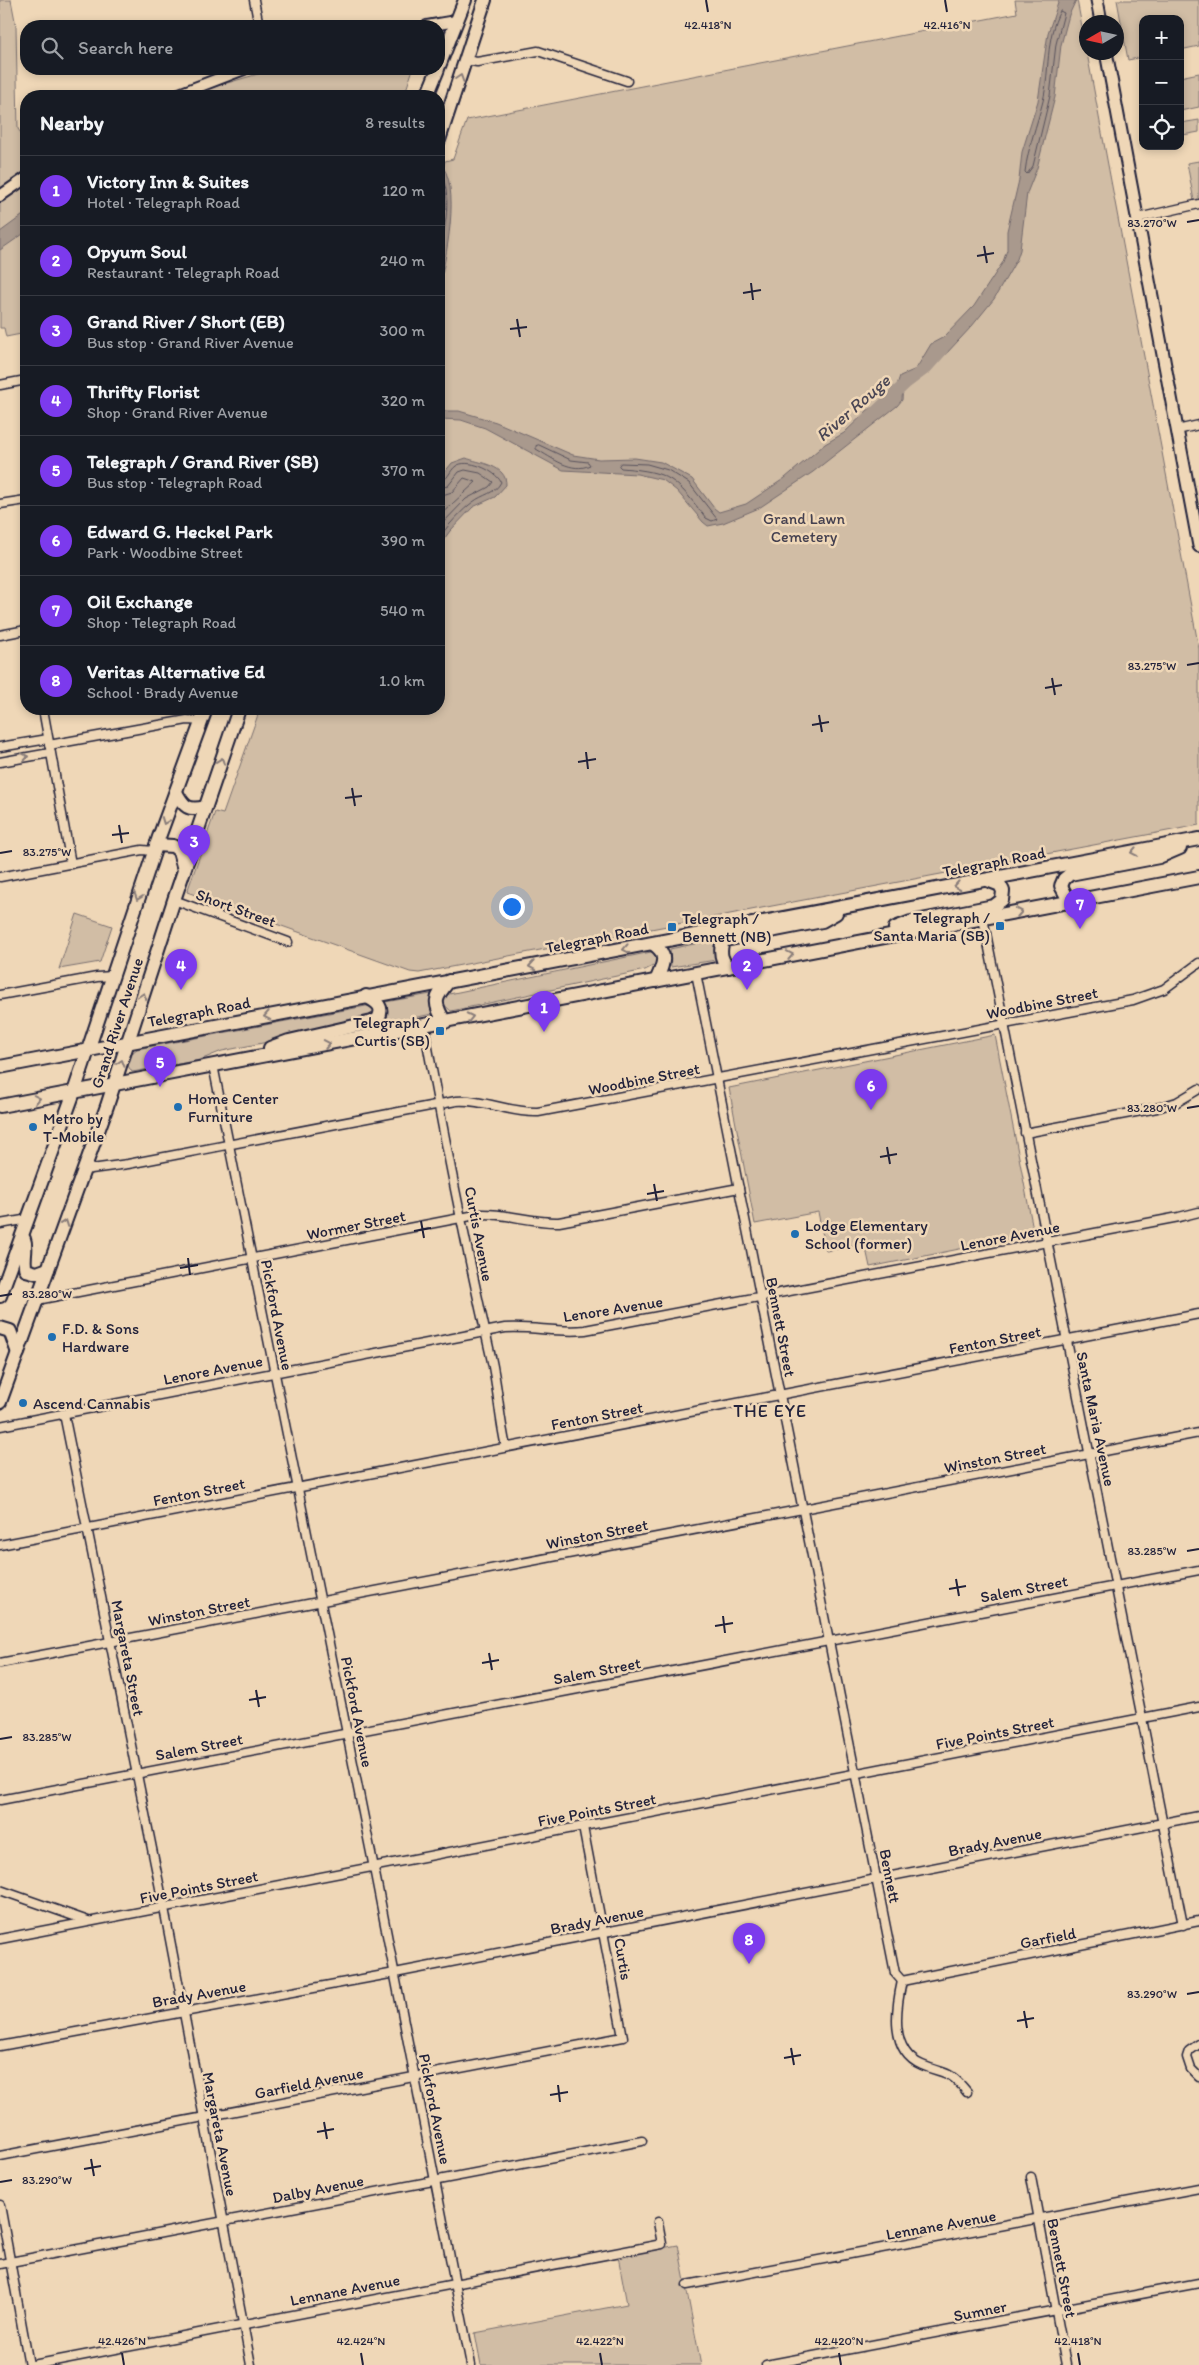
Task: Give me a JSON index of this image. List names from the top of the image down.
{
  "streets": {
    "main road": ["Telegraph Road", "Grand River Avenue"],
    "street": [
      "Short Street",
      "Woodbine Street",
      "Wormer Street",
      "Curtis Avenue",
      "Lenore Avenue",
      "Pickford Avenue",
      "Bennett Street",
      "Fenton Street",
      "Santa Maria Avenue",
      "Winston Street",
      "Salem Street",
      "Margareta Street",
      "Five Points Street",
      "Brady Avenue",
      "Bennett",
      "Garfield",
      "Curtis",
      "Garfield Avenue",
      "Margareta Avenue",
      "Dalby Avenue",
      "Lennane Avenue",
      "Sumner"
    ]
  },
  "crossings": [
    ["Telegraph Road", "Grand River Avenue"],
    ["Short Street", "Grand River Avenue"],
    ["Woodbine Street", "Grand River Avenue"],
    ["Woodbine Street", "Curtis Avenue"],
    ["Woodbine Street", "Pickford Avenue"],
    ["Woodbine Street", "Bennett Street"],
    ["Woodbine Street", "Santa Maria Avenue"],
    ["Grand River Avenue", "Wormer Street"],
    ["Wormer Street", "Curtis Avenue"],
    ["Wormer Street", "Pickford Avenue"],
    ["Wormer Street", "Bennett Street"],
    ["Curtis Avenue", "Lenore Avenue"],
    ["Curtis Avenue", "Fenton Street"],
    ["Lenore Avenue", "Pickford Avenue"],
    ["Lenore Avenue", "Bennett Street"],
    ["Lenore Avenue", "Santa Maria Avenue"],
    ["Lenore Avenue", "Margareta Street"],
    ["Pickford Avenue", "Fenton Street"],
    ["Pickford Avenue", "Winston Street"],
    ["Pickford Avenue", "Salem Street"],
    ["Pickford Avenue", "Five Points Street"],
    ["Pickford Avenue", "Brady Avenue"],
    ["Pickford Avenue", "Garfield Avenue"],
    ["Pickford Avenue", "Dalby Avenue"],
    ["Pickford Avenue", "Lennane Avenue"],
    ["Bennett Street", "Fenton Street"],
    ["Bennett Street", "Winston Street"],
    ["Bennett Street", "Salem Street"],
    ["Bennett Street", "Five Points Street"],
    ["Bennett Street", "Bennett"],
    ["Bennett Street", "Lennane Avenue"],
    ["Bennett Street", "Sumner"],
    ["Fenton Street", "Santa Maria Avenue"],
    ["Fenton Street", "Margareta Street"],
    ["Santa Maria Avenue", "Winston Street"],
    ["Santa Maria Avenue", "Salem Street"],
    ["Santa Maria Avenue", "Five Points Street"],
    ["Santa Maria Avenue", "Brady Avenue"],
    ["Santa Maria Avenue", "Garfield"],
    ["Winston Street", "Margareta Street"],
    ["Salem Street", "Margareta Street"],
    ["Margareta Street", "Five Points Street"],
    ["Margareta Street", "Margareta Avenue"],
    ["Five Points Street", "Bennett"],
    ["Five Points Street", "Curtis"],
    ["Five Points Street", "Margareta Avenue"],
    ["Brady Avenue", "Bennett"],
    ["Brady Avenue", "Curtis"],
    ["Brady Avenue", "Margareta Avenue"],
    ["Bennett", "Garfield"],
    ["Curtis", "Garfield Avenue"],
    ["Garfield Avenue", "Margareta Avenue"],
    ["Margareta Avenue", "Dalby Avenue"],
    ["Margareta Avenue", "Lennane Avenue"]
  ],
  "districts": ["THE EYE"],
  "water": ["River Rouge"],
  "parks": ["Grand Lawn Cemetery"],
  "places": {
    "transit": ["Telegraph / Santa Maria (SB)", "Telegraph / Bennett (NB)", "Telegraph / Curtis (SB)"],
    "other": [
      "Home Center Furniture",
      "Metro by T-Mobile",
      "Lodge Elementary School (former)",
      "F.D. & Sons Hardware",
      "Ascend Cannabis"
    ]
  },
  "north": "left",
  "page": {
    "map_buttons": ["+", "−"],
    "search": "Search here",
    "heading": ["Nearby", "8 results"],
    "list": [
      {
        "mark": "1",
        "name": "Victory Inn & Suites",
        "note": "Hotel · Telegraph Road",
        "value": "120 m"
      },
      {
        "mark": "2",
        "name": "Opyum Soul",
        "note": "Restaurant · Telegraph Road",
        "value": "240 m"
      },
      {
        "mark": "3",
        "name": "Grand River / Short (EB)",
        "note": "Bus stop · Grand River Avenue",
        "value": "300 m"
      },
      {
        "mark": "4",
        "name": "Thrifty Florist",
        "note": "Shop · Grand River Avenue",
        "value": "320 m"
      },
      {
        "mark": "5",
        "name": "Telegraph / Grand River (SB)",
        "note": "Bus stop · Telegraph Road",
        "value": "370 m"
      },
      {
        "mark": "6",
        "name": "Edward G. Heckel Park",
        "note": "Park · Woodbine Street",
        "value": "390 m"
      },
      {
        "mark": "7",
        "name": "Oil Exchange",
        "note": "Shop · Telegraph Road",
        "value": "540 m"
      },
      {
        "mark": "8",
        "name": "Veritas Alternative Ed",
        "note": "School · Brady Avenue",
        "value": "1.0 km"
      }
    ],
    "pins": [
      "3",
      "7",
      "2",
      "4",
      "1",
      "5",
      "6",
      "8"
    ]
  },
  "coordinates": [
    "42.418°N",
    "42.416°N",
    "83.270°W",
    "83.275°W",
    "83.280°W",
    "83.285°W",
    "83.290°W",
    "42.426°N",
    "42.424°N",
    "42.422°N",
    "42.420°N"
  ]
}
